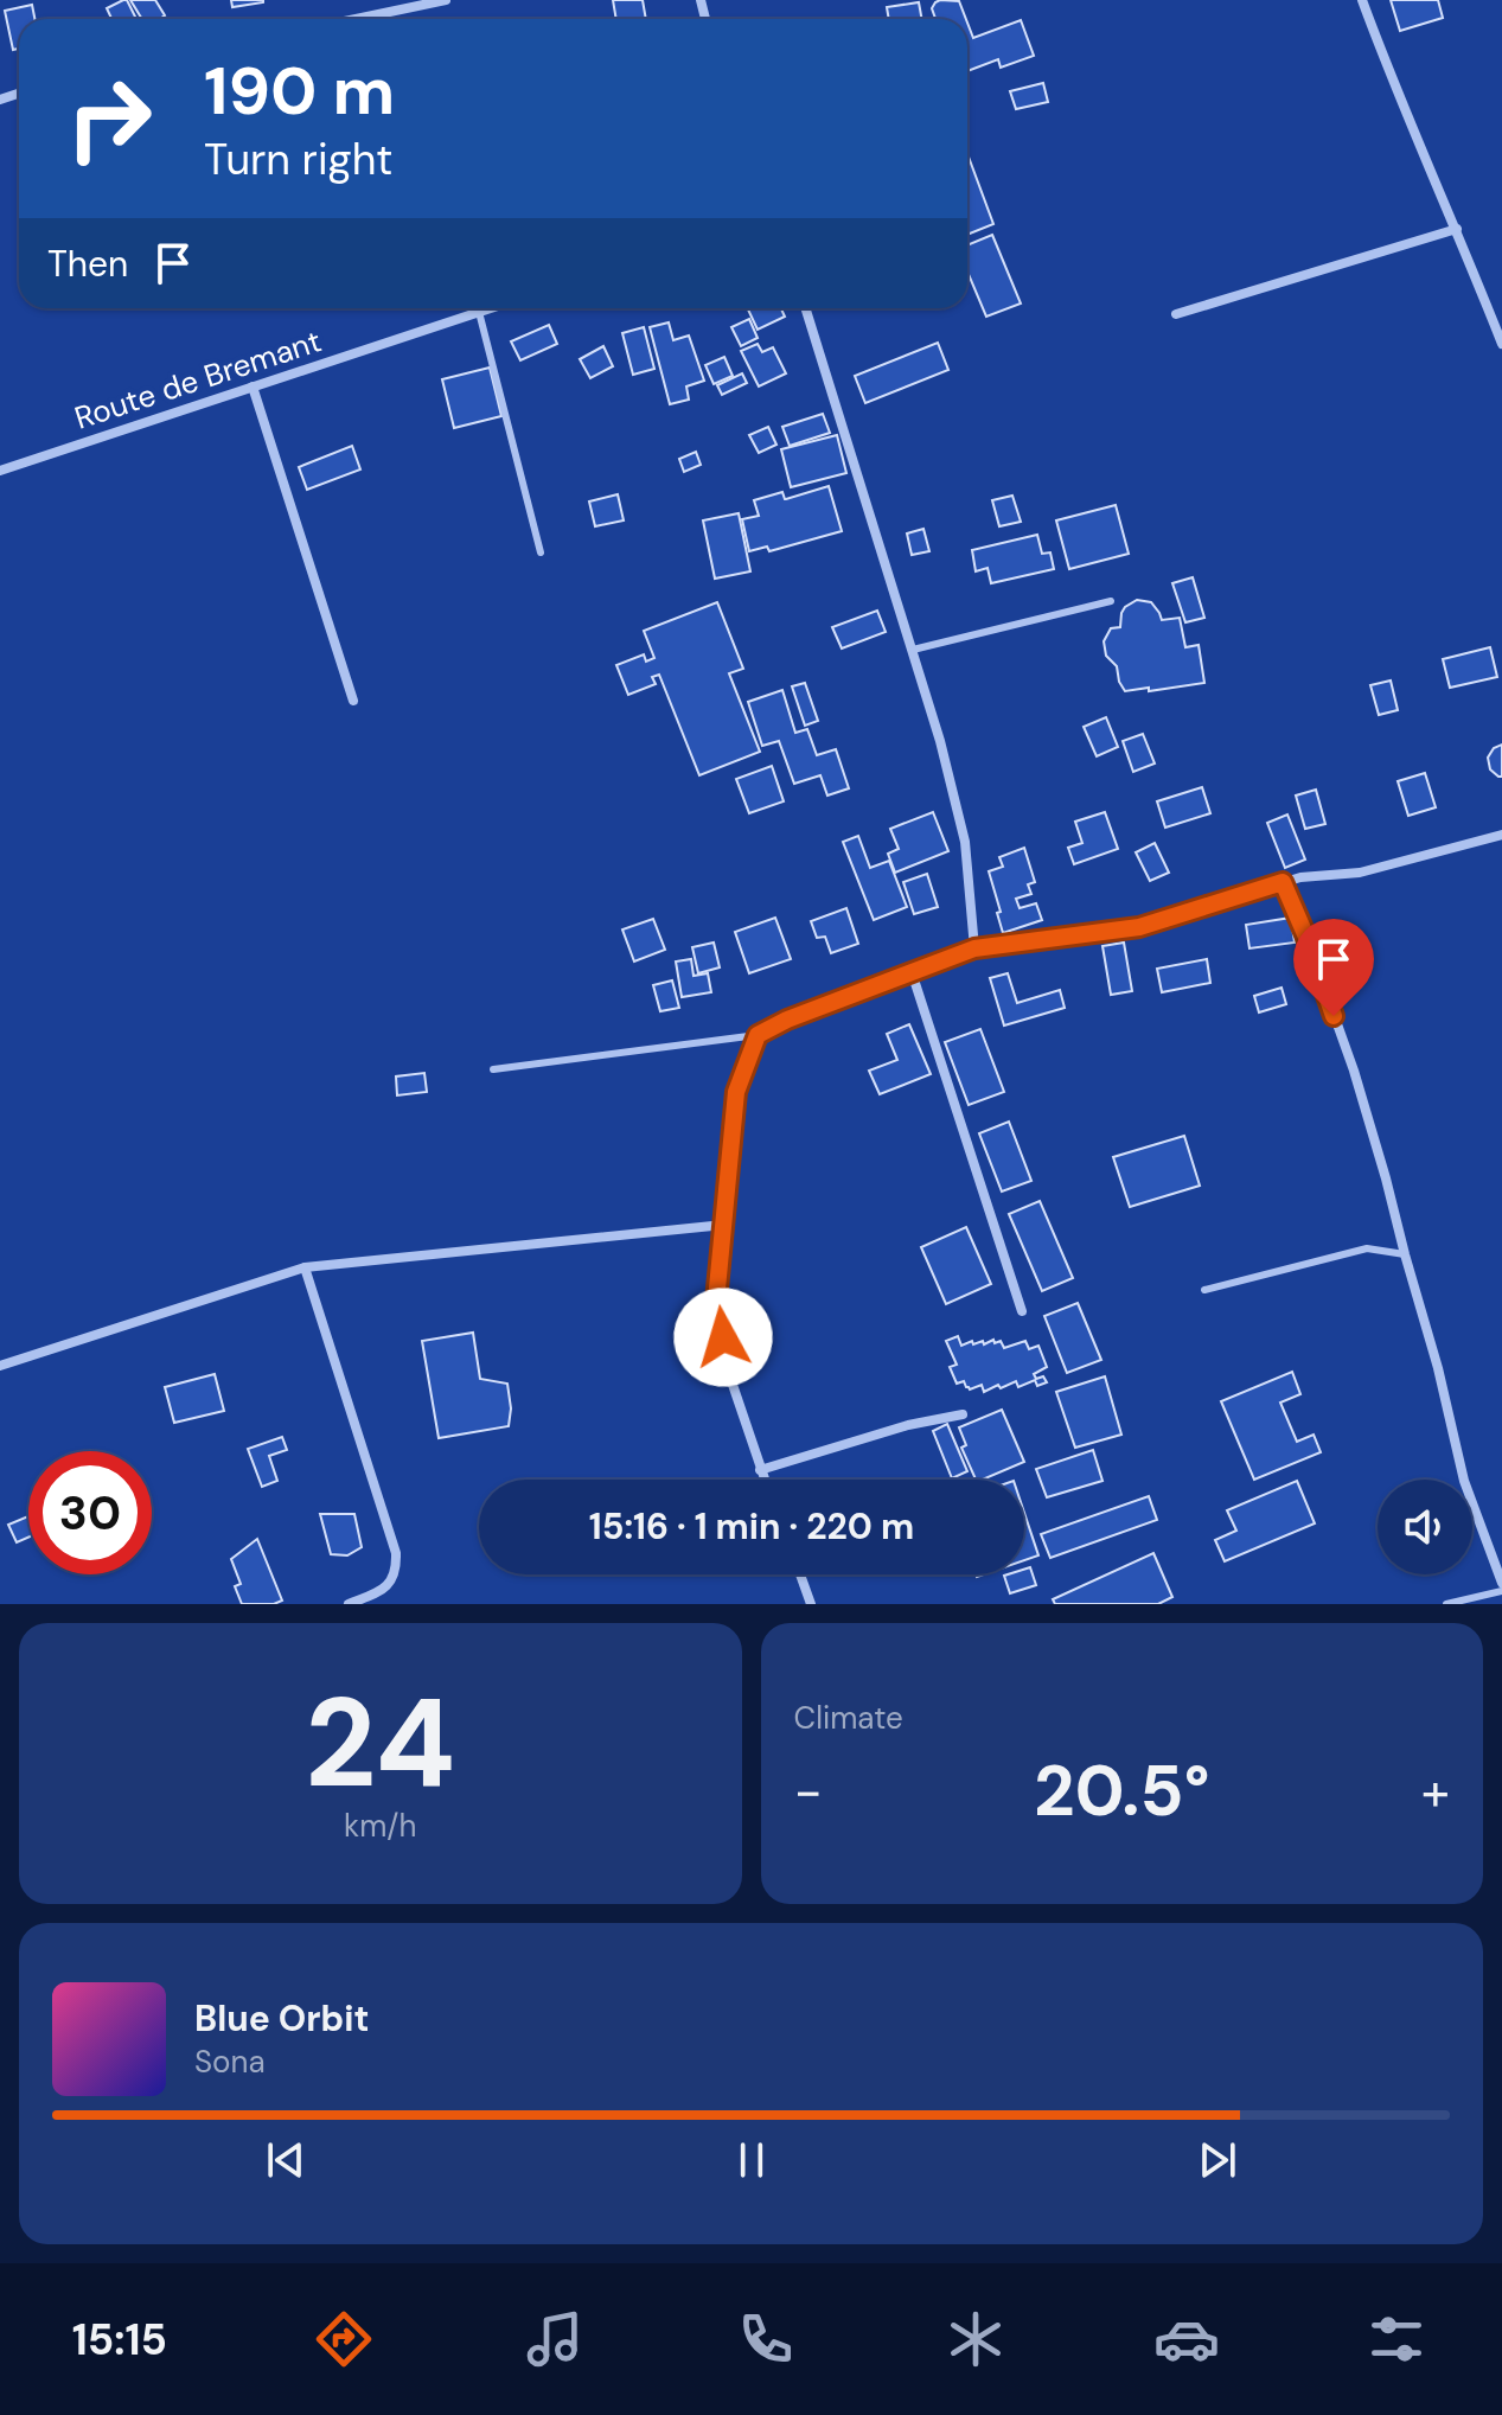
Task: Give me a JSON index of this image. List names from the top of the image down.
{
  "streets": {
    "street": ["Route de Bremant"]
  },
  "page": {
    "turn": ["190 m", "Turn right"],
    "then": "Then",
    "limit": "30",
    "trip": "15:16 · 1 min · 220 m",
    "tile": [
      ["24", "km/h"],
      "Climate"
    ],
    "heat": ["−", "20.5°", "+"],
    "song": ["Blue Orbit", "Sona"],
    "tabs": "15:15"
  }
}
